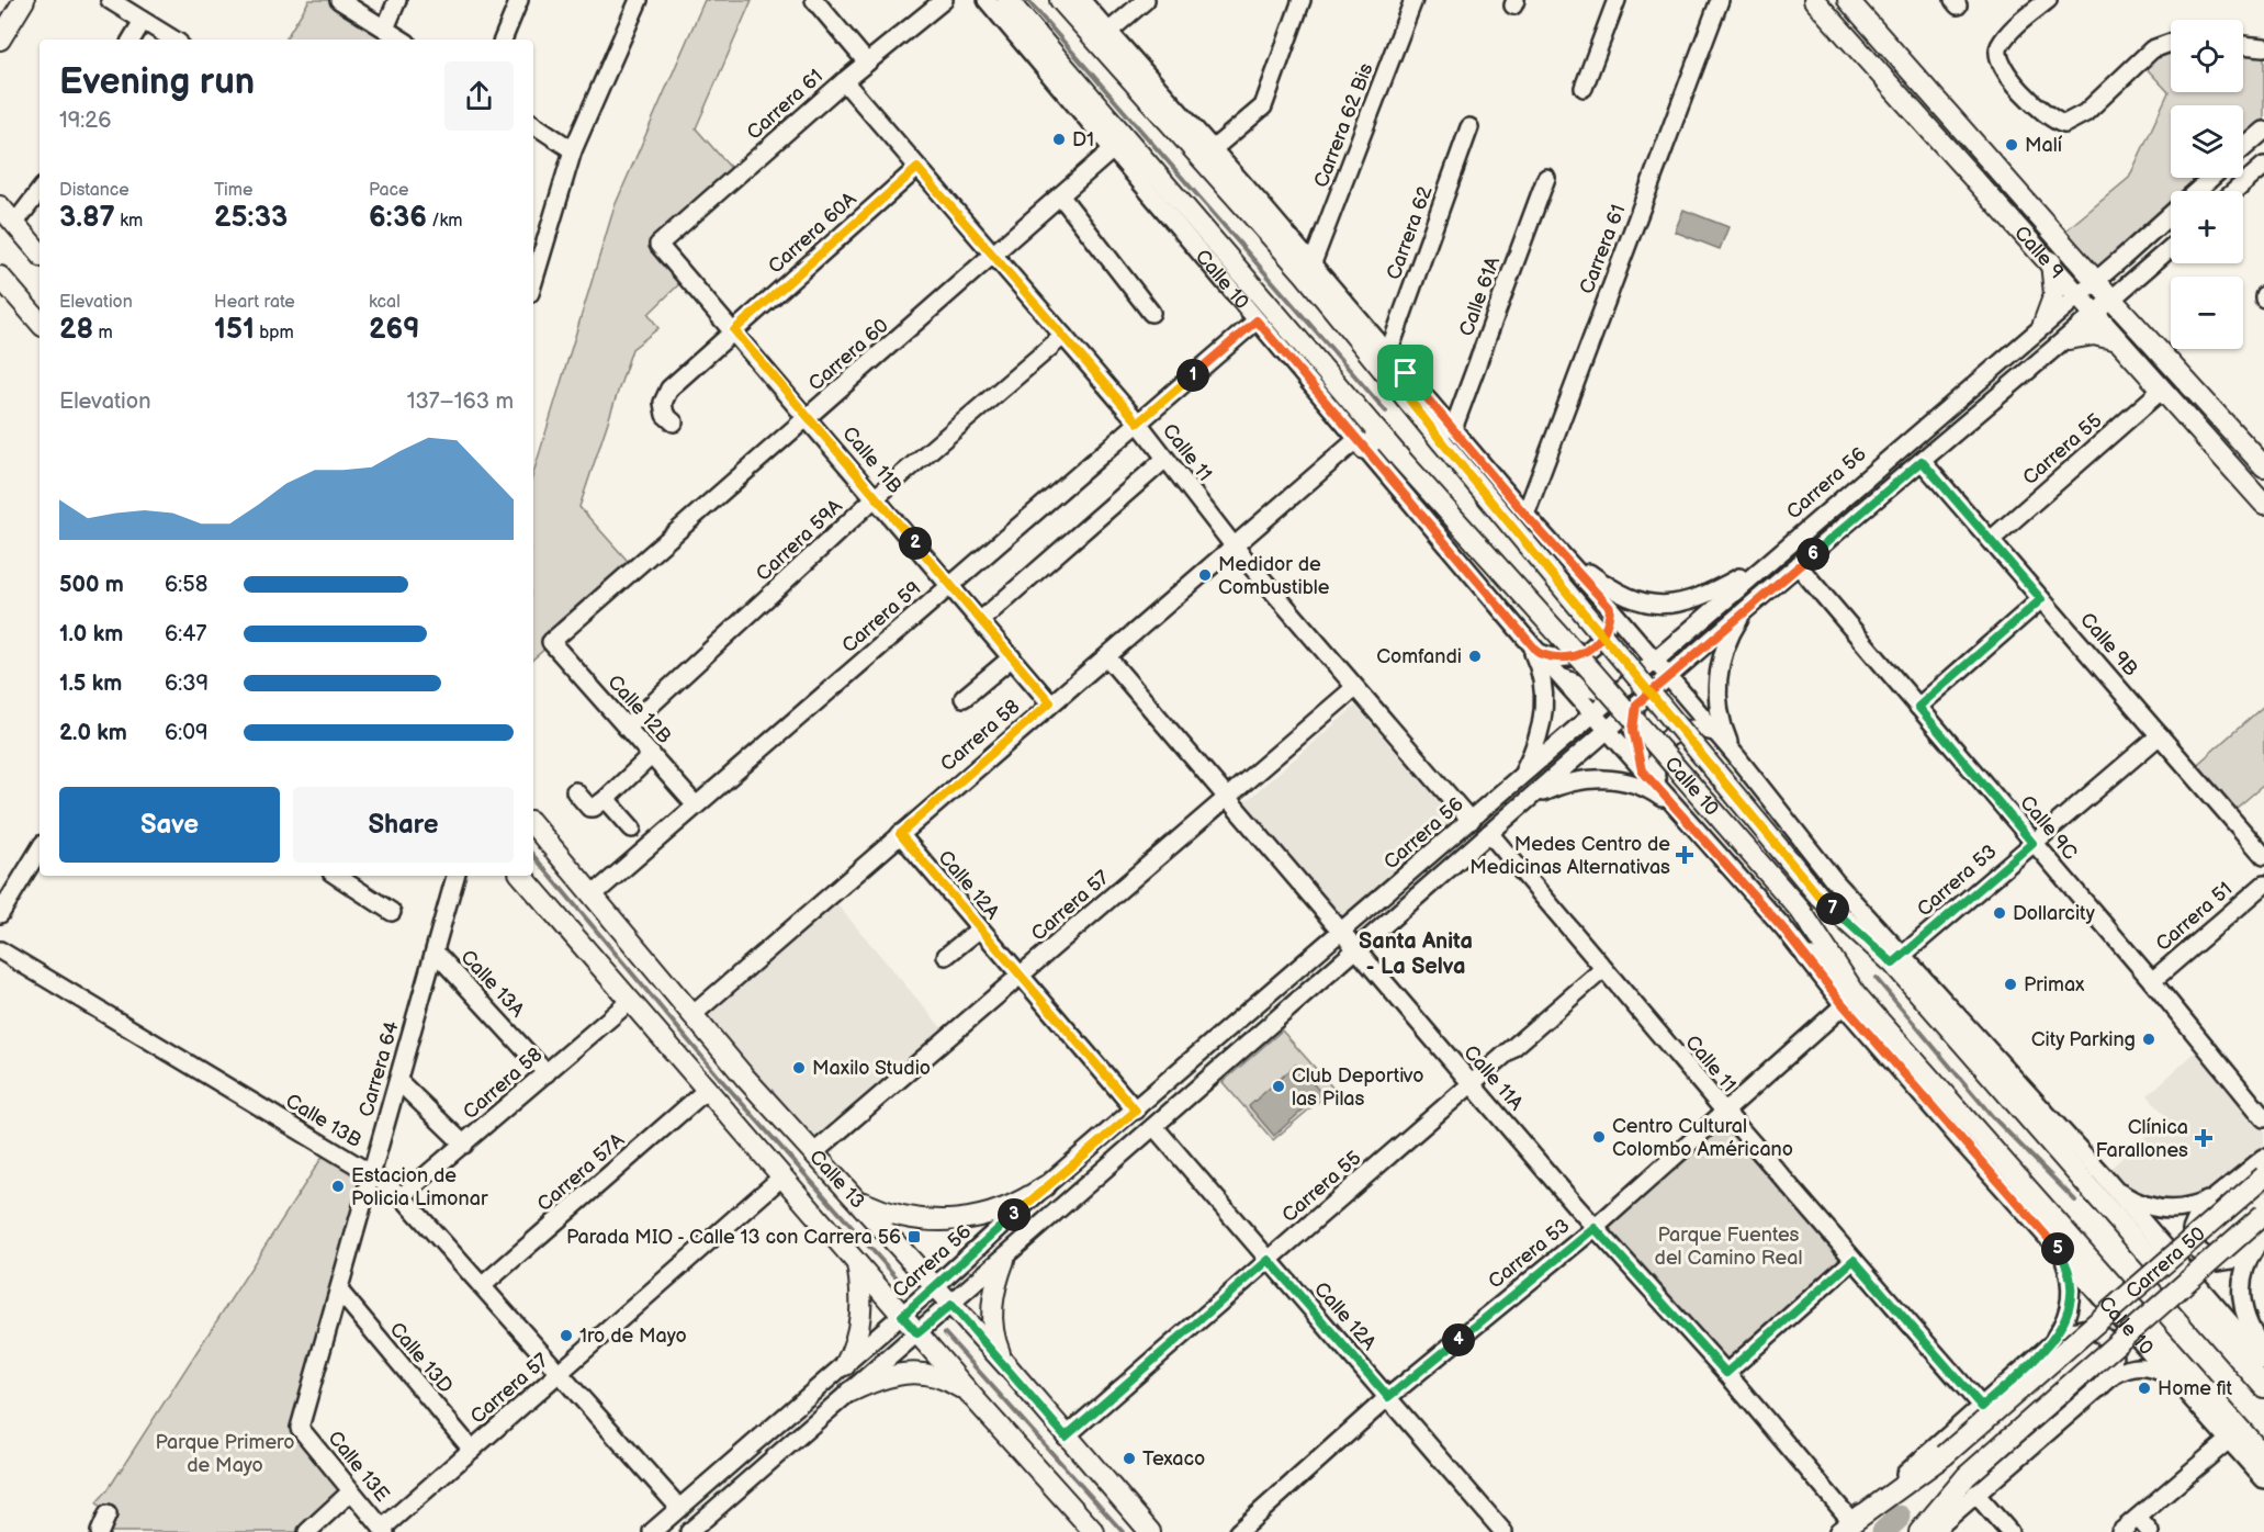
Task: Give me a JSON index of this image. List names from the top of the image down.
{
  "streets": {
    "main road": [
      "Calle 9",
      "Calle 10",
      "Calle 13",
      "Carrera 50"
    ],
    "street": [
      "Carrera 61",
      "Carrera 62 Bis",
      "Carrera 60A",
      "Carrera 62",
      "Calle 61A",
      "Carrera 60",
      "Carrera 55",
      "Calle 11",
      "Calle 11B",
      "Carrera 56",
      "Carrera 59A",
      "Carrera 59",
      "Calle 9B",
      "Calle 12B",
      "Carrera 58",
      "Calle 9C",
      "Carrera 53",
      "Calle 12A",
      "Carrera 57",
      "Carrera 51",
      "Calle 13A",
      "Carrera 64",
      "Calle 11A",
      "Calle 13B",
      "Carrera 57A",
      "Calle 13D",
      "Calle 13E"
    ]
  },
  "crossings": [
    ["Carrera 61", "Calle 10"],
    ["Carrera 61", "Calle 11"],
    ["Carrera 61", "Calle 11B"],
    ["Carrera 62 Bis", "Calle 10"],
    ["Carrera 60A", "Calle 11"],
    ["Carrera 60A", "Calle 11B"],
    ["Carrera 62", "Calle 10"],
    ["Calle 9", "Carrera 55"],
    ["Calle 9", "Carrera 56"],
    ["Calle 10", "Calle 61A"],
    ["Calle 10", "Carrera 60"],
    ["Calle 10", "Carrera 56"],
    ["Calle 10", "Carrera 59"],
    ["Calle 10", "Carrera 58"],
    ["Calle 10", "Carrera 53"],
    ["Calle 10", "Carrera 50"],
    ["Carrera 60", "Calle 11"],
    ["Carrera 60", "Calle 11B"],
    ["Carrera 60", "Calle 12B"],
    ["Carrera 55", "Calle 11"],
    ["Carrera 55", "Calle 9B"],
    ["Carrera 55", "Calle 12A"],
    ["Carrera 55", "Calle 11A"],
    ["Carrera 55", "Calle 13"],
    ["Calle 11", "Carrera 56"],
    ["Calle 11", "Carrera 59A"],
    ["Calle 11", "Carrera 59"],
    ["Calle 11", "Carrera 58"],
    ["Calle 11", "Carrera 53"],
    ["Calle 11", "Carrera 57"],
    ["Calle 11B", "Carrera 59A"],
    ["Calle 11B", "Carrera 59"],
    ["Calle 11B", "Carrera 58"],
    ["Carrera 56", "Calle 9B"],
    ["Carrera 56", "Calle 9C"],
    ["Carrera 56", "Calle 12A"],
    ["Carrera 56", "Calle 11A"],
    ["Carrera 56", "Calle 13B"],
    ["Carrera 56", "Calle 13"],
    ["Carrera 59A", "Calle 12B"],
    ["Carrera 59", "Calle 12B"],
    ["Carrera 59", "Calle 13"],
    ["Calle 9B", "Carrera 53"],
    ["Carrera 58", "Calle 12A"],
    ["Carrera 58", "Calle 13A"],
    ["Carrera 58", "Calle 11A"],
    ["Carrera 58", "Calle 13B"],
    ["Carrera 58", "Calle 13"],
    ["Calle 9C", "Carrera 53"],
    ["Calle 9C", "Carrera 51"],
    ["Carrera 53", "Calle 12A"],
    ["Carrera 53", "Calle 11A"],
    ["Calle 12A", "Carrera 57"],
    ["Carrera 57", "Calle 11A"],
    ["Carrera 57", "Calle 13B"],
    ["Carrera 57", "Calle 13"],
    ["Carrera 57", "Calle 13D"],
    ["Carrera 57", "Calle 13E"],
    ["Calle 13A", "Carrera 64"],
    ["Carrera 64", "Calle 13B"],
    ["Carrera 64", "Calle 13D"],
    ["Carrera 64", "Calle 13E"],
    ["Calle 11A", "Carrera 50"],
    ["Calle 13B", "Carrera 57A"],
    ["Carrera 57A", "Calle 13"]
  ],
  "districts": ["Santa Anita - La Selva"],
  "parks": ["Parque Fuentes del Camino Real", "Parque Primero de Mayo"],
  "places": {
    "other": [
      "D1",
      "Malí",
      "Medidor de Combustible",
      "Comfandi",
      "Dollarcity",
      "Primax",
      "City Parking",
      "Maxilo Studio",
      "Club Deportivo las Pilas",
      "Centro Cultural Colombo Américano",
      "Estacion de Policia Limonar",
      "1ro de Mayo",
      "Home fit",
      "Texaco"
    ],
    "health": ["Medes Centro de Medicinas Alternativas", "Clínica Farallones"],
    "transit": ["Parada MIO - Calle 13 con Carrera 56"]
  },
  "page": {
    "map_buttons": ["+", "−"],
    "heading": ["Evening run", "19:26"],
    "stats": [
      ["Distance", "3.87 km"],
      ["Time", "25:33"],
      ["Pace", "6:36 /km"],
      ["Elevation", "28 m"],
      ["Heart rate", "151 bpm"],
      ["kcal", "269"]
    ],
    "pins": [
      "1",
      "2",
      "6",
      "7",
      "3",
      "5",
      "4"
    ],
    "chart": ["Elevation", "137–163 m"],
    "list": [
      {
        "name": "500 m",
        "note": "6:58"
      },
      {
        "name": "1.0 km",
        "note": "6:47"
      },
      {
        "name": "1.5 km",
        "note": "6:39"
      },
      {
        "name": "2.0 km",
        "note": "6:09"
      }
    ],
    "buttons": ["Save", "Share"]
  }
}
